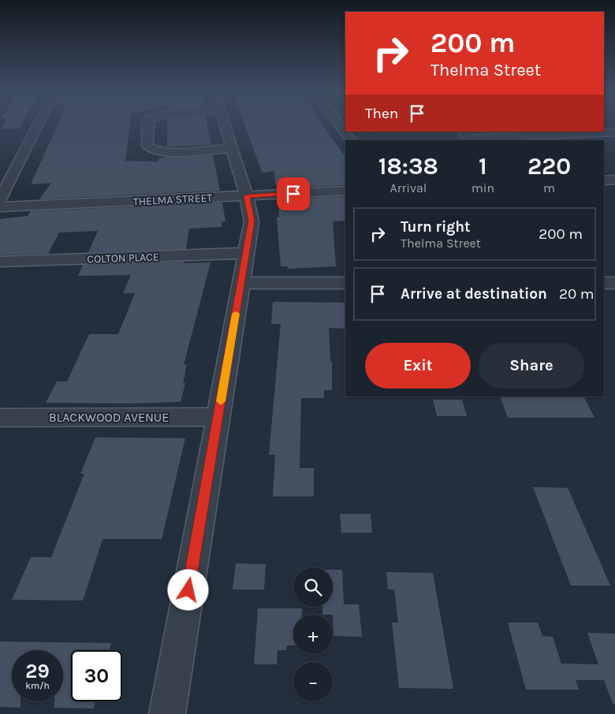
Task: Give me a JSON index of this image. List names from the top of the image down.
{
  "streets": {
    "street": ["THELMA STREET", "COLTON PLACE", "BLACKWOOD AVENUE"]
  },
  "page": {
    "turn": ["200 m", "Thelma Street"],
    "then": "Then",
    "eta": [
      "18:38",
      "Arrival",
      "1",
      "min",
      "220",
      "m"
    ],
    "list": [
      {
        "name": "Turn right",
        "note": "Thelma Street",
        "value": "200 m"
      },
      {
        "name": "Arrive at destination",
        "value": "20 m"
      }
    ],
    "buttons": ["Exit", "Share"],
    "map_buttons": ["+", "−"],
    "speed": "29 km/h",
    "limit": "30"
  }
}
